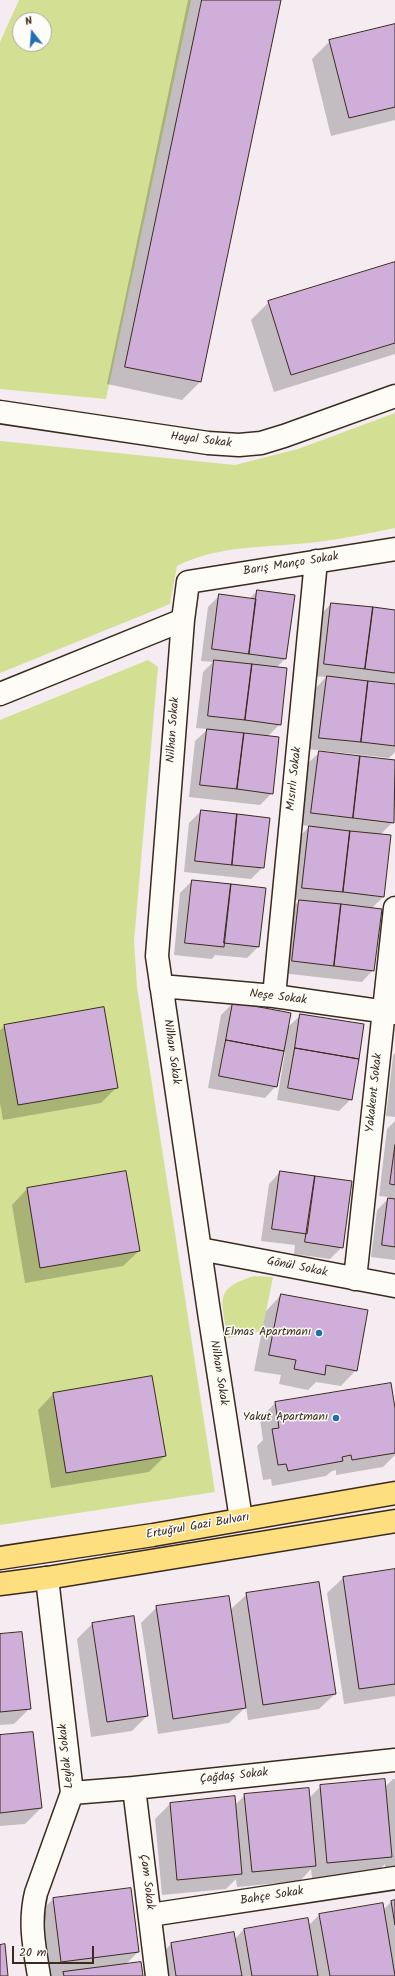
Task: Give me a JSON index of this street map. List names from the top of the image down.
{
  "streets": {
    "main road": ["Ertuğrul Gazi Bulvarı"],
    "street": [
      "Hayal Sokak",
      "Barış Manço Sokak",
      "Nilhan Sokak",
      "Mısırlı Sokak",
      "Neşe Sokak",
      "Yakakent Sokak",
      "Gönül Sokak",
      "Leylak Sokak",
      "Çağdaş Sokak",
      "Çam Sokak",
      "Bahçe Sokak"
    ]
  },
  "crossings": [
    ["Barış Manço Sokak", "Nilhan Sokak"],
    ["Barış Manço Sokak", "Mısırlı Sokak"],
    ["Nilhan Sokak", "Neşe Sokak"],
    ["Nilhan Sokak", "Gönül Sokak"],
    ["Nilhan Sokak", "Ertuğrul Gazi Bulvarı"],
    ["Mısırlı Sokak", "Neşe Sokak"],
    ["Neşe Sokak", "Yakakent Sokak"],
    ["Yakakent Sokak", "Gönül Sokak"],
    ["Leylak Sokak", "Çağdaş Sokak"],
    ["Çağdaş Sokak", "Çam Sokak"],
    ["Çam Sokak", "Bahçe Sokak"]
  ],
  "places": ["Elmas Apartmanı", "Yakut Apartmanı"],
  "scale_bar": "20 m",
  "north": "top"
}
